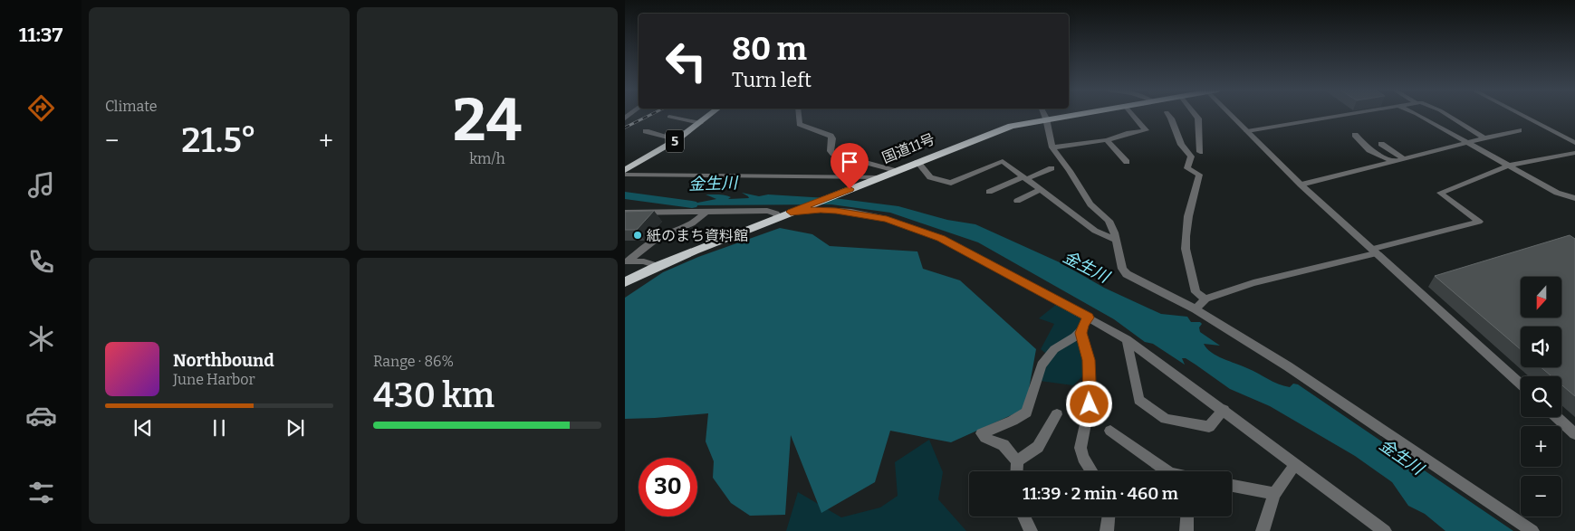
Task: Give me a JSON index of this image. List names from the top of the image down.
{
  "streets": {
    "highway": ["国道11号"],
    "main road": ["5"]
  },
  "water": ["金生川"],
  "places": ["紙のまち資料館"],
  "north": "bottom",
  "page": {
    "tabs": "11:37",
    "tile": [
      "Climate",
      ["24", "km/h"],
      ["Range · 86%", "430 km"]
    ],
    "turn": ["80 m", "Turn left"],
    "heat": ["−", "21.5°", "+"],
    "map_buttons": ["+", "−"],
    "song": ["Northbound", "June Harbor"],
    "limit": "30",
    "trip": "11:39 · 2 min · 460 m"
  }
}
